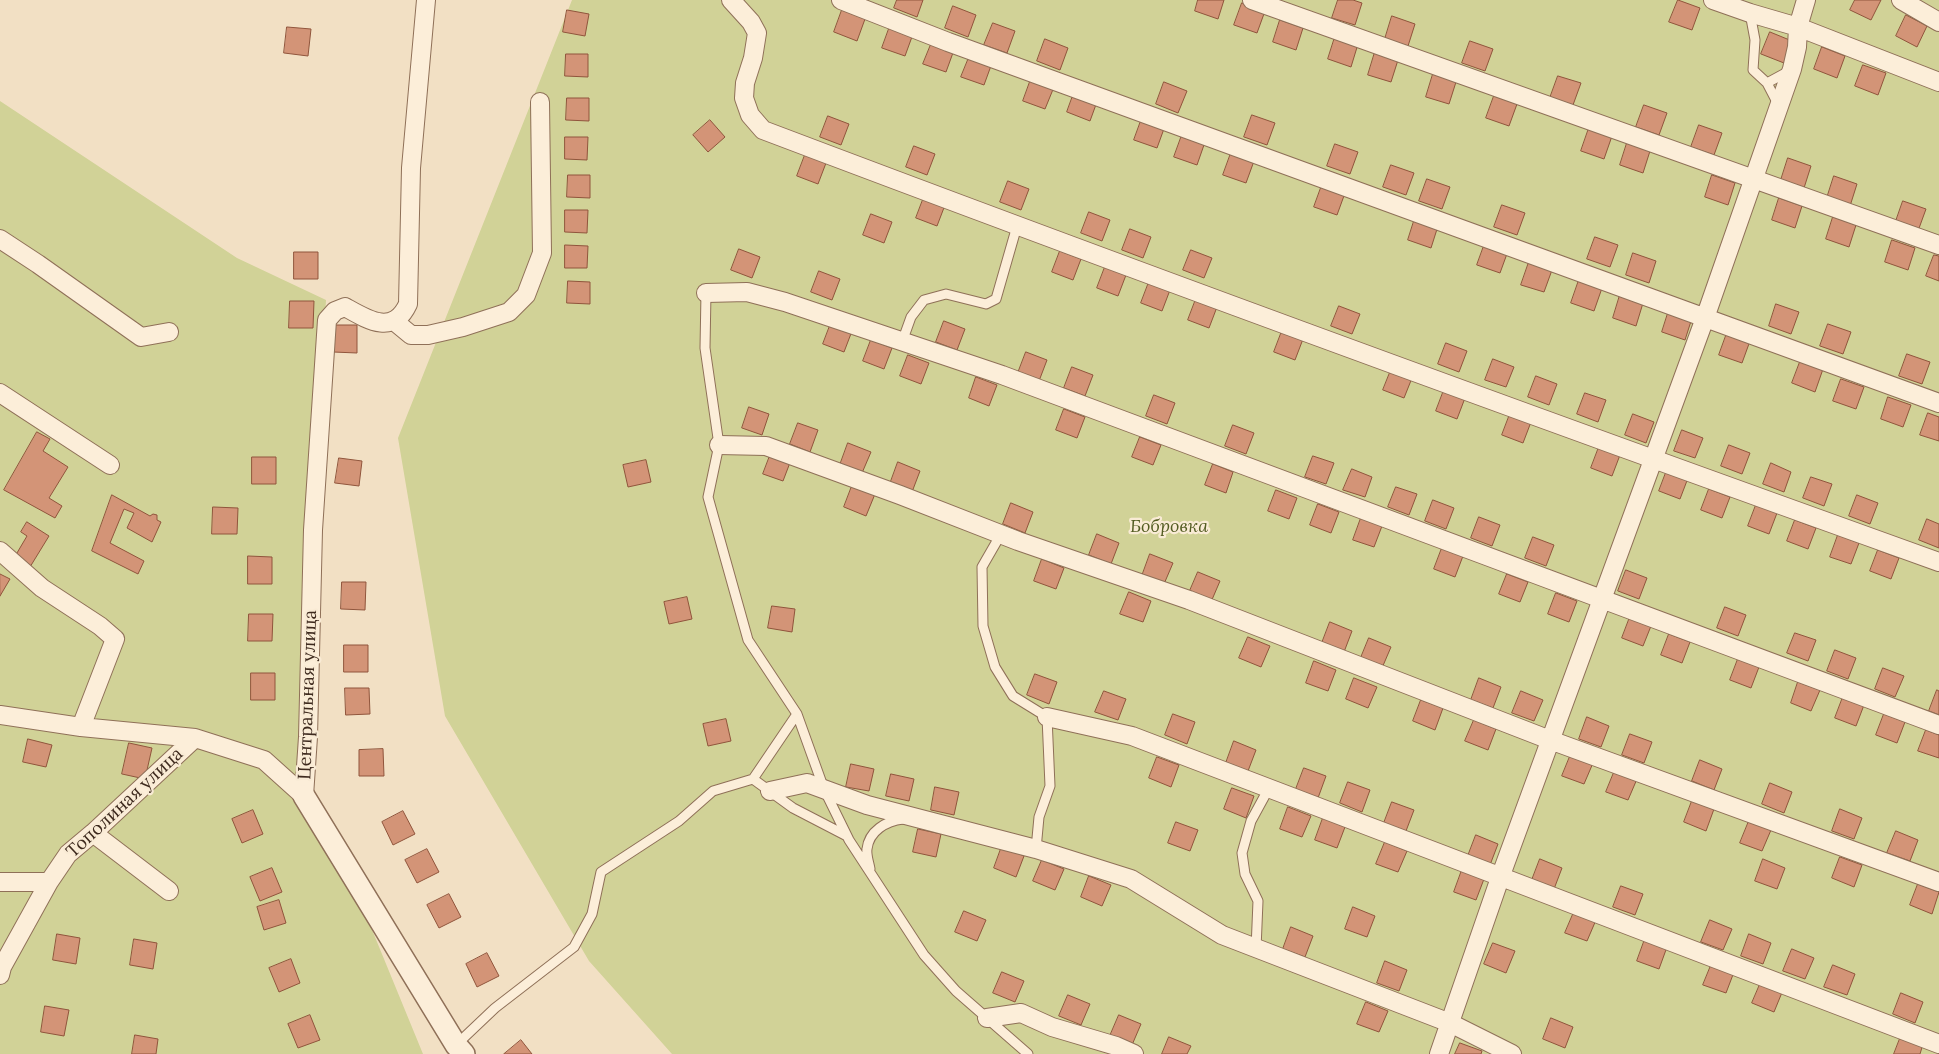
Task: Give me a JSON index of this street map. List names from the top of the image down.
{
  "streets": {
    "street": ["Центральная улица", "Тополиная улица"]
  },
  "parks": ["Бобровка"]
}
